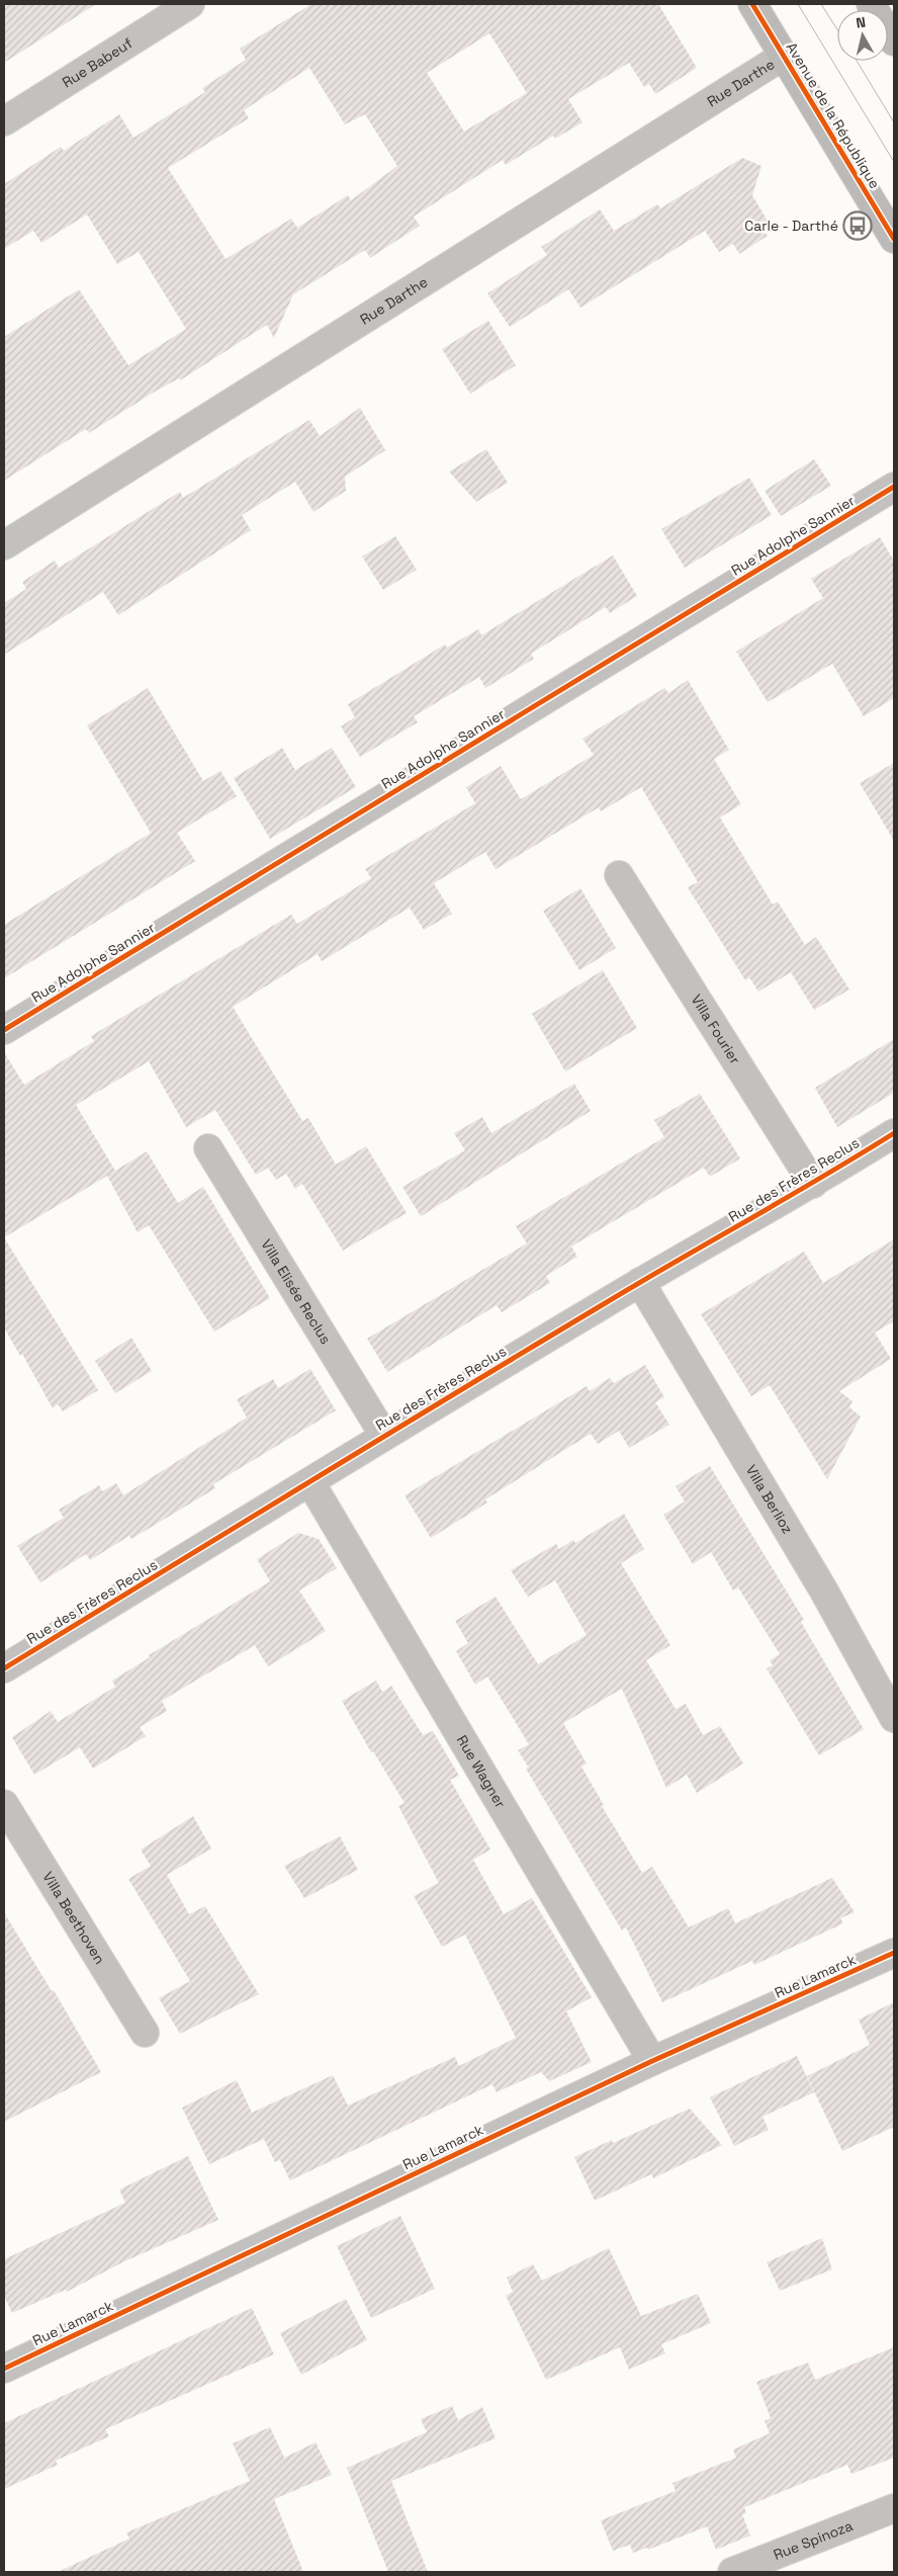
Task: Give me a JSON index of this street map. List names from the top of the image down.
{
  "streets": {
    "main road": ["Avenue de la République"],
    "street": [
      "Rue Babeuf",
      "Rue Darthe",
      "Rue Adolphe Sannier",
      "Villa Fourier",
      "Rue des Frères Reclus",
      "Villa Elisée Reclus",
      "Villa Berlioz",
      "Rue Wagner",
      "Villa Beethoven",
      "Rue Lamarck",
      "Rue Spinoza"
    ]
  },
  "crossings": [
    ["Rue Darthe", "Avenue de la République"],
    ["Villa Fourier", "Rue des Frères Reclus"],
    ["Rue des Frères Reclus", "Villa Elisée Reclus"],
    ["Rue des Frères Reclus", "Villa Berlioz"],
    ["Rue des Frères Reclus", "Rue Wagner"],
    ["Rue Wagner", "Rue Lamarck"]
  ],
  "places": {
    "bus stop": ["Carle - Darthé"]
  },
  "north": "top"
}
